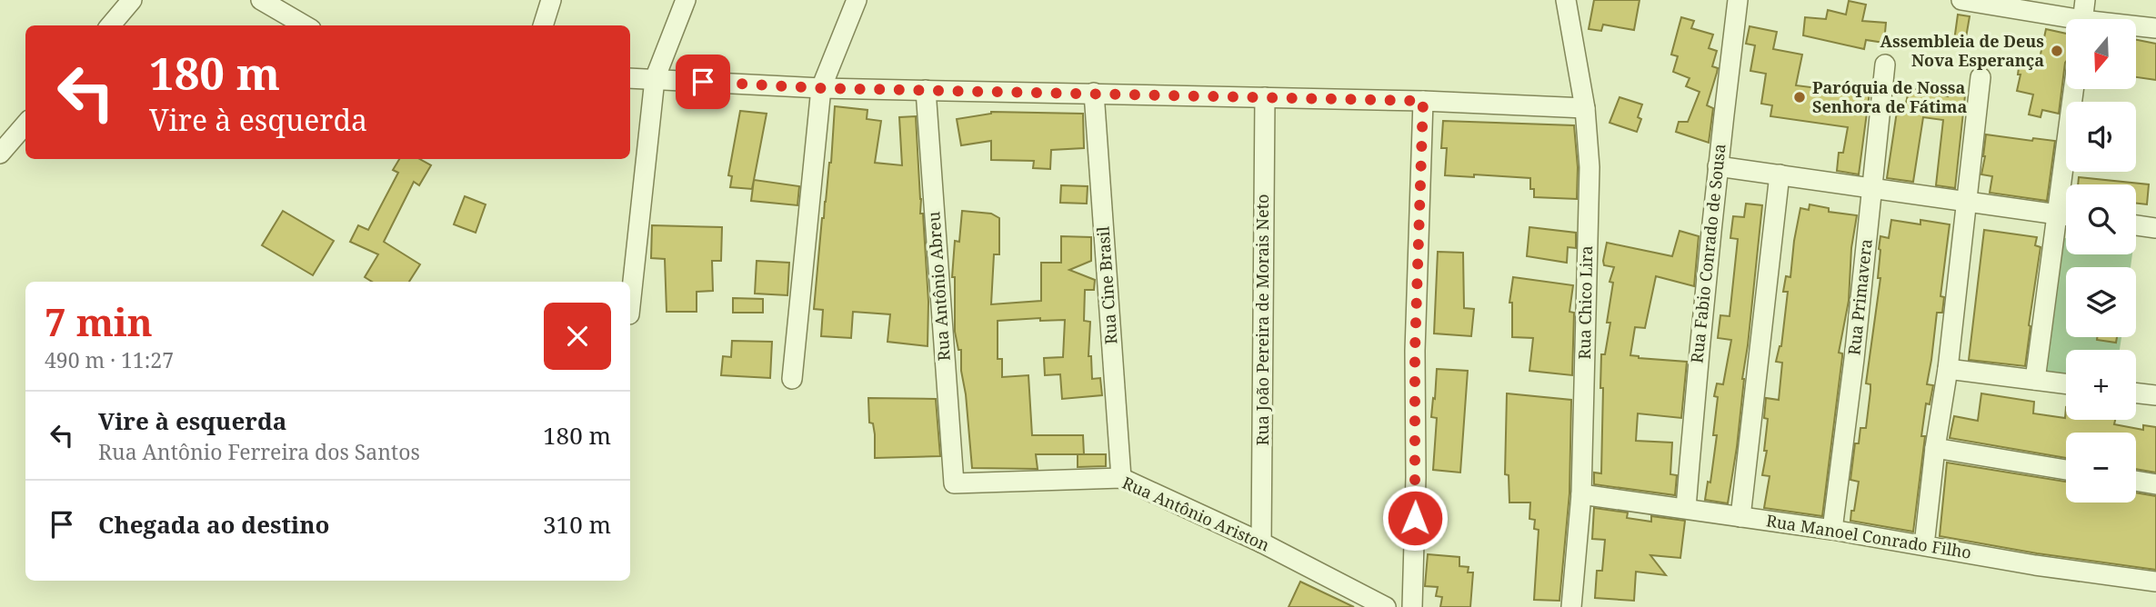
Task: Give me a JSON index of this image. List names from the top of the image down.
{
  "streets": {
    "street": [
      "Rua Fabio Conrado de Sousa",
      "Rua Cine Brasil",
      "Rua Antônio Abreu",
      "Rua Primavera",
      "Rua Chico Lira",
      "Rua João Pereira de Morais Neto",
      "Rua Antônio Ariston",
      "Rua Manoel Conrado Filho"
    ]
  },
  "crossings": [
    ["Rua Fabio Conrado de Sousa", "Rua Manoel Conrado Filho"],
    ["Rua Cine Brasil", "Rua Antônio Ariston"],
    ["Rua Antônio Abreu", "Rua Antônio Ariston"],
    ["Rua Primavera", "Rua Manoel Conrado Filho"],
    ["Rua Chico Lira", "Rua Manoel Conrado Filho"],
    ["Rua João Pereira de Morais Neto", "Rua Antônio Ariston"]
  ],
  "places": ["Assembleia de Deus Nova Esperança", "Paróquia de Nossa Senhora de Fátima"],
  "north": "bottom",
  "page": {
    "map_buttons": ["+", "−"],
    "turn": ["180 m", "Vire à esquerda"],
    "heading": ["7 min", "490 m · 11:27"],
    "list": [
      {
        "name": "Vire à esquerda",
        "note": "Rua Antônio Ferreira dos Santos",
        "value": "180 m"
      },
      {
        "name": "Chegada ao destino",
        "value": "310 m"
      }
    ]
  }
}
